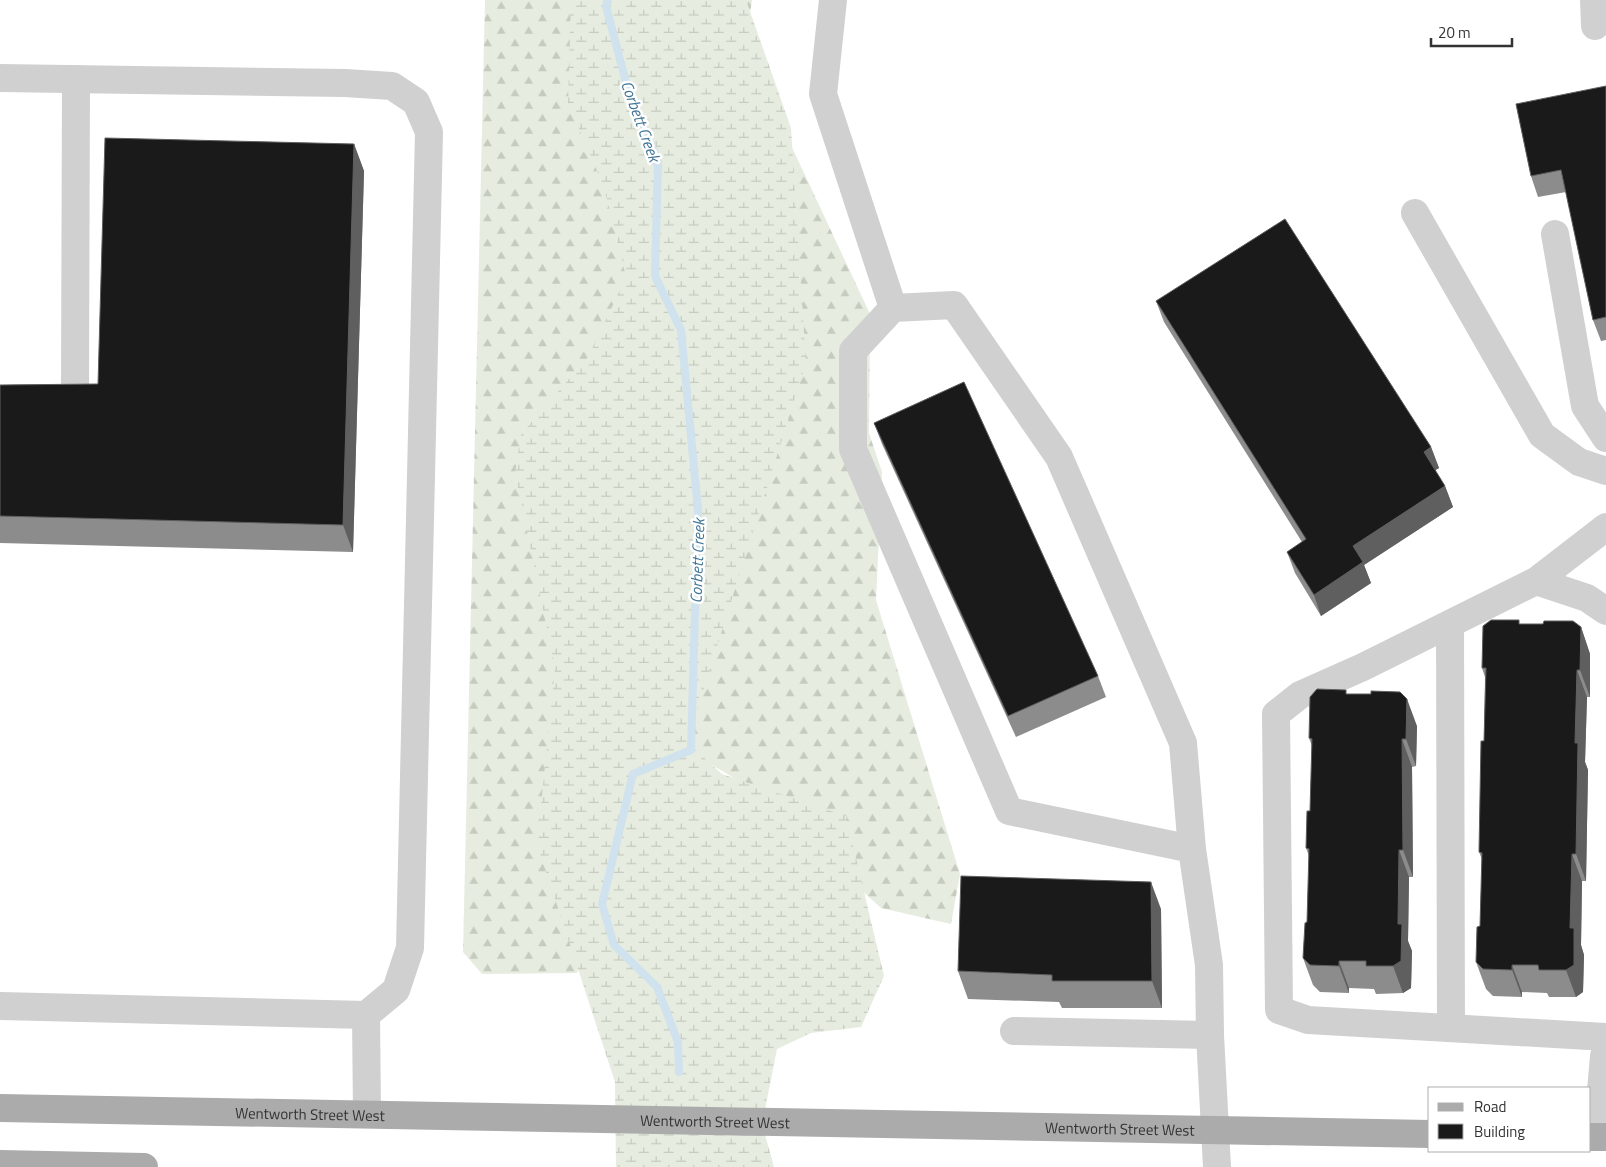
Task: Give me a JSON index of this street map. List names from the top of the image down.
{
  "streets": {
    "main road": ["Wentworth Street West"]
  },
  "water": ["Corbett Creek"],
  "legend": ["Road", "Building"],
  "scale_bar": "20 m"
}
